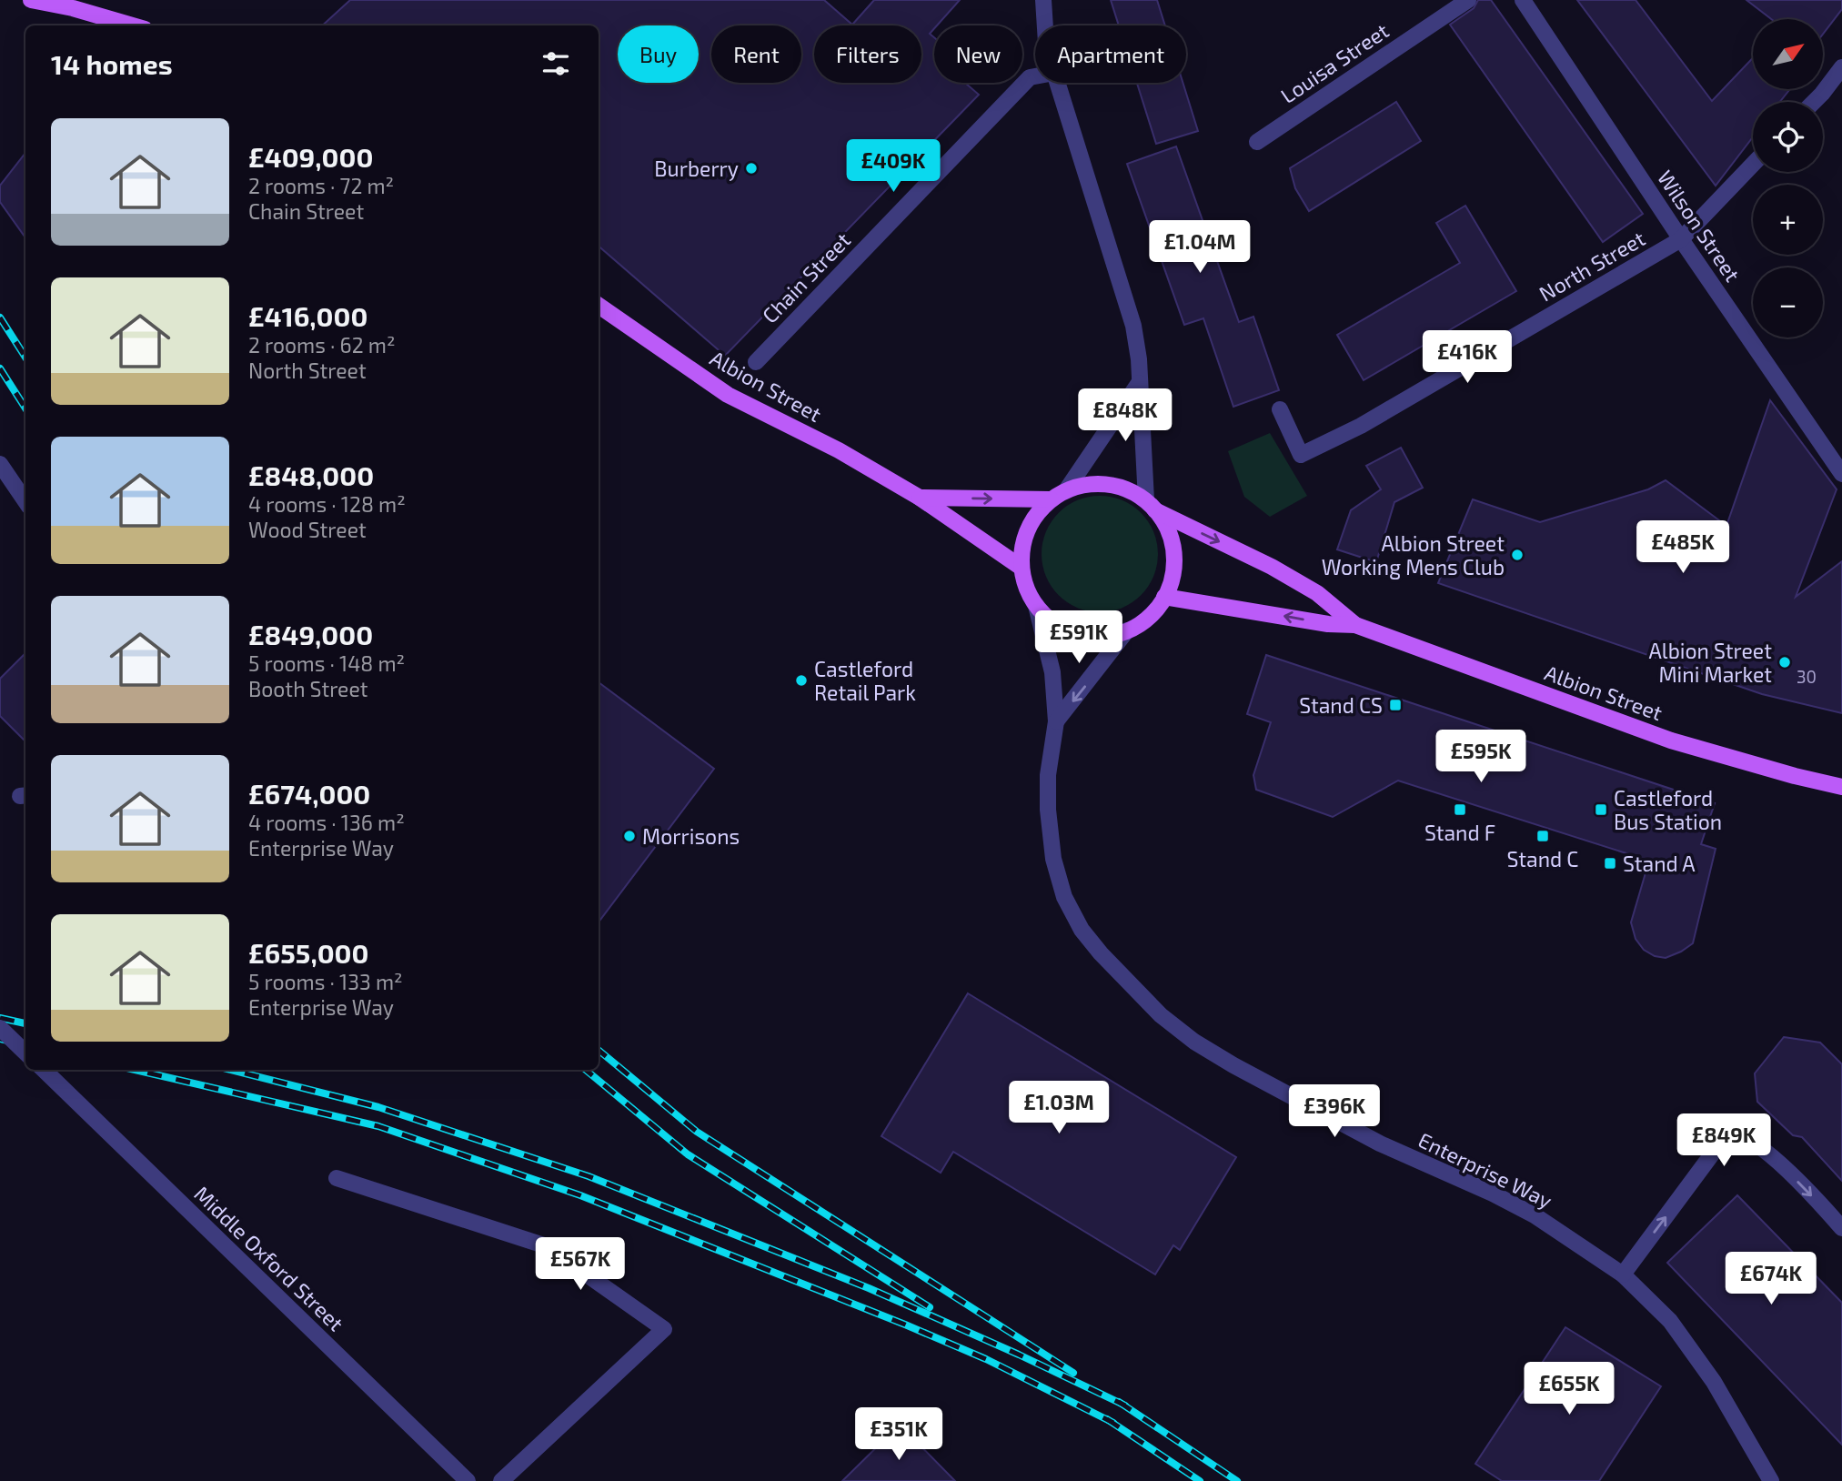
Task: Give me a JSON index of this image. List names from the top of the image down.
{
  "streets": {
    "main road": ["Albion Street"],
    "street": [
      "Louisa Street",
      "Wilson Street",
      "North Street",
      "Chain Street",
      "Enterprise Way",
      "Middle Oxford Street"
    ]
  },
  "crossings": [
    ["Wilson Street", "North Street"],
    ["Albion Street", "Enterprise Way"]
  ],
  "places": {
    "other": [
      "Burberry",
      "Albion Street Working Mens Club",
      "Albion Street Mini Market",
      "Castleford Retail Park",
      "Morrisons"
    ],
    "transit": [
      "Stand CS",
      "Stand F",
      "Castleford Bus Station",
      "Stand C",
      "Stand A"
    ]
  },
  "house_numbers": ["30"],
  "north": "top right",
  "page": {
    "map_buttons": ["+", "−"],
    "chip": [
      "Buy",
      "Rent",
      "Filters",
      "New",
      "Apartment"
    ],
    "heading": "14 homes",
    "list": [
      {
        "name": "£409,000",
        "note": "2 rooms · 72 m² · Chain Street"
      },
      {
        "name": "£416,000",
        "note": "2 rooms · 62 m² · North Street"
      },
      {
        "name": "£848,000",
        "note": "4 rooms · 128 m² · Wood Street"
      },
      {
        "name": "£849,000",
        "note": "5 rooms · 148 m² · Booth Street"
      },
      {
        "name": "£674,000",
        "note": "4 rooms · 136 m² · Enterprise Way"
      },
      {
        "name": "£655,000",
        "note": "5 rooms · 133 m² · Enterprise Way"
      }
    ],
    "price": [
      "£409K",
      "£1.04M",
      "£416K",
      "£848K",
      "£485K",
      "£591K",
      "£595K",
      "£1.03M",
      "£396K",
      "£849K",
      "£567K",
      "£674K",
      "£655K",
      "£351K"
    ]
  }
}
